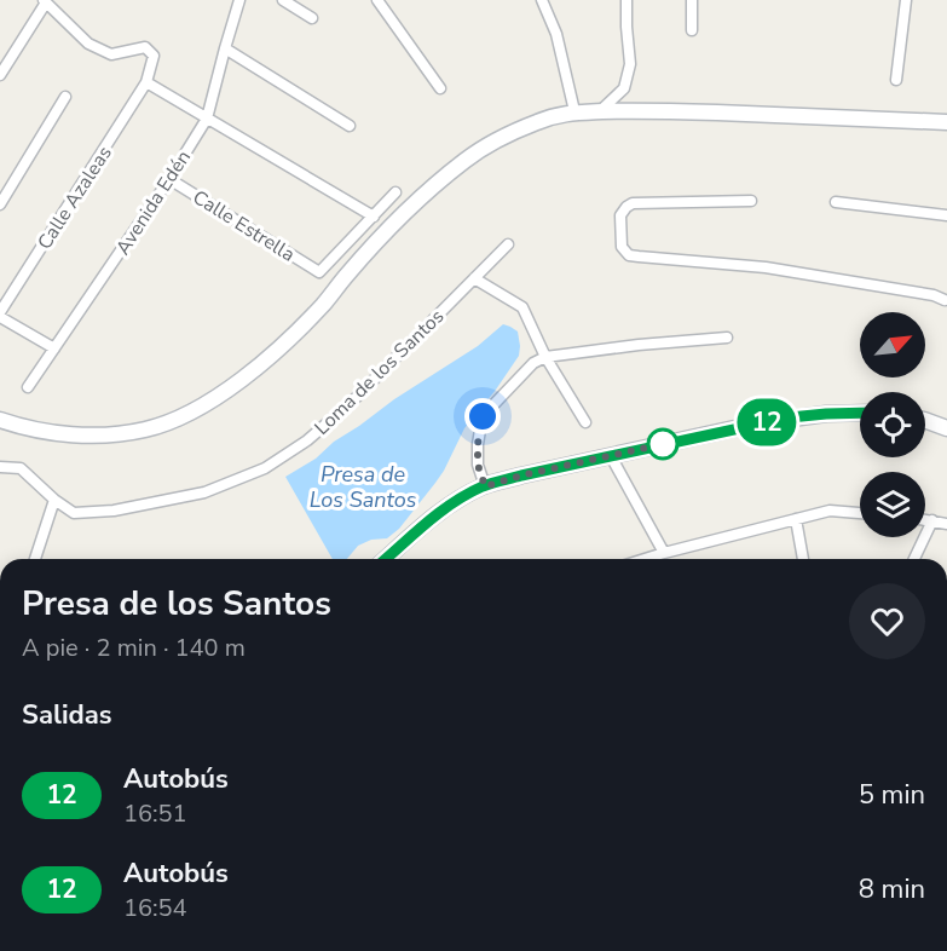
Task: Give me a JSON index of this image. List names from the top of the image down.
{
  "streets": {
    "street": [
      "Calle Azaleas",
      "Avenida Edén",
      "Calle Estrella",
      "Loma de los Santos"
    ]
  },
  "crossings": [
    ["Avenida Edén", "Calle Estrella"]
  ],
  "water": ["Presa de Los Santos"],
  "lines": ["bus line 12"],
  "north": "top right",
  "page": {
    "on_map": "12",
    "heading": [
      ["Presa de los Santos", "A pie · 2 min · 140 m"],
      "Salidas"
    ],
    "list": [
      {
        "mark": "12",
        "name": "Autobús",
        "note": "16:51",
        "value": "5 min"
      },
      {
        "mark": "12",
        "name": "Autobús",
        "note": "16:54",
        "value": "8 min"
      }
    ]
  }
}
